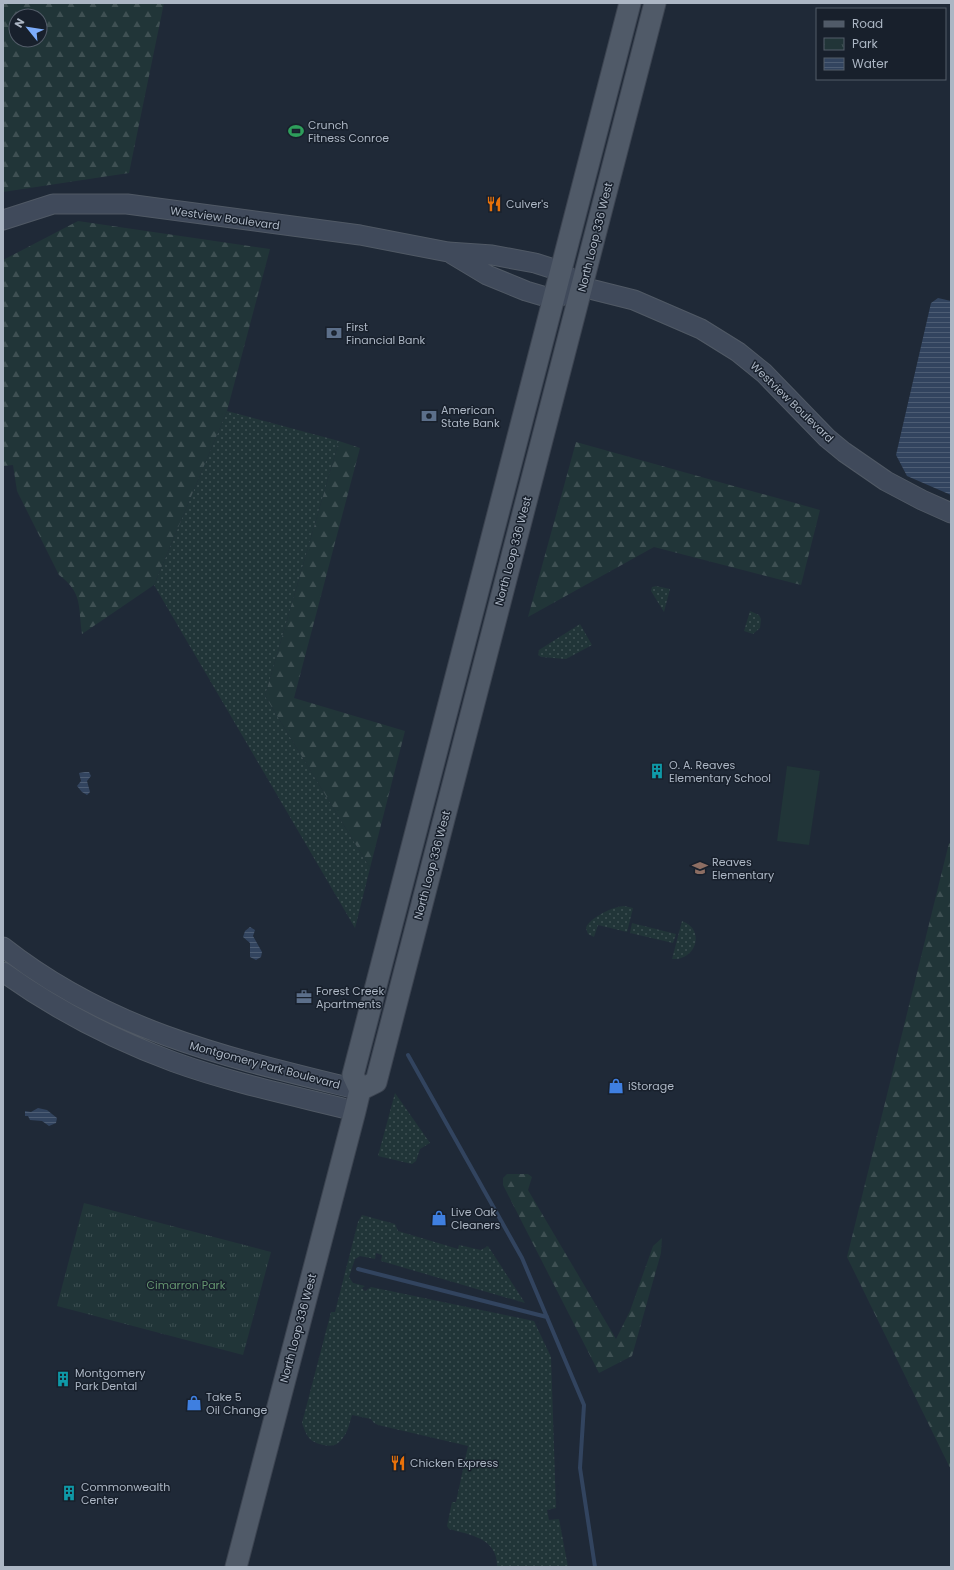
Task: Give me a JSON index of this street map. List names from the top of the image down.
{
  "streets": {
    "main road": ["North Loop 336 West"],
    "street": ["Westview Boulevard", "Montgomery Park Boulevard"]
  },
  "crossings": [
    ["Westview Boulevard", "North Loop 336 West"],
    ["North Loop 336 West", "Montgomery Park Boulevard"]
  ],
  "parks": ["Cimarron Park"],
  "places": {
    "sports": ["Crunch Fitness Conroe"],
    "restaurant": ["Culver's", "Chicken Express"],
    "bank": ["First Financial Bank", "American State Bank"],
    "building": ["O. A. Reaves Elementary School", "Montgomery Park Dental", "Commonwealth Center"],
    "school or university": ["Reaves Elementary"],
    "office": ["Forest Creek Apartments"],
    "shop": ["iStorage", "Live Oak Cleaners", "Take 5 Oil Change"]
  },
  "legend": ["Road", "Park", "Water"],
  "north": "top left"
}
